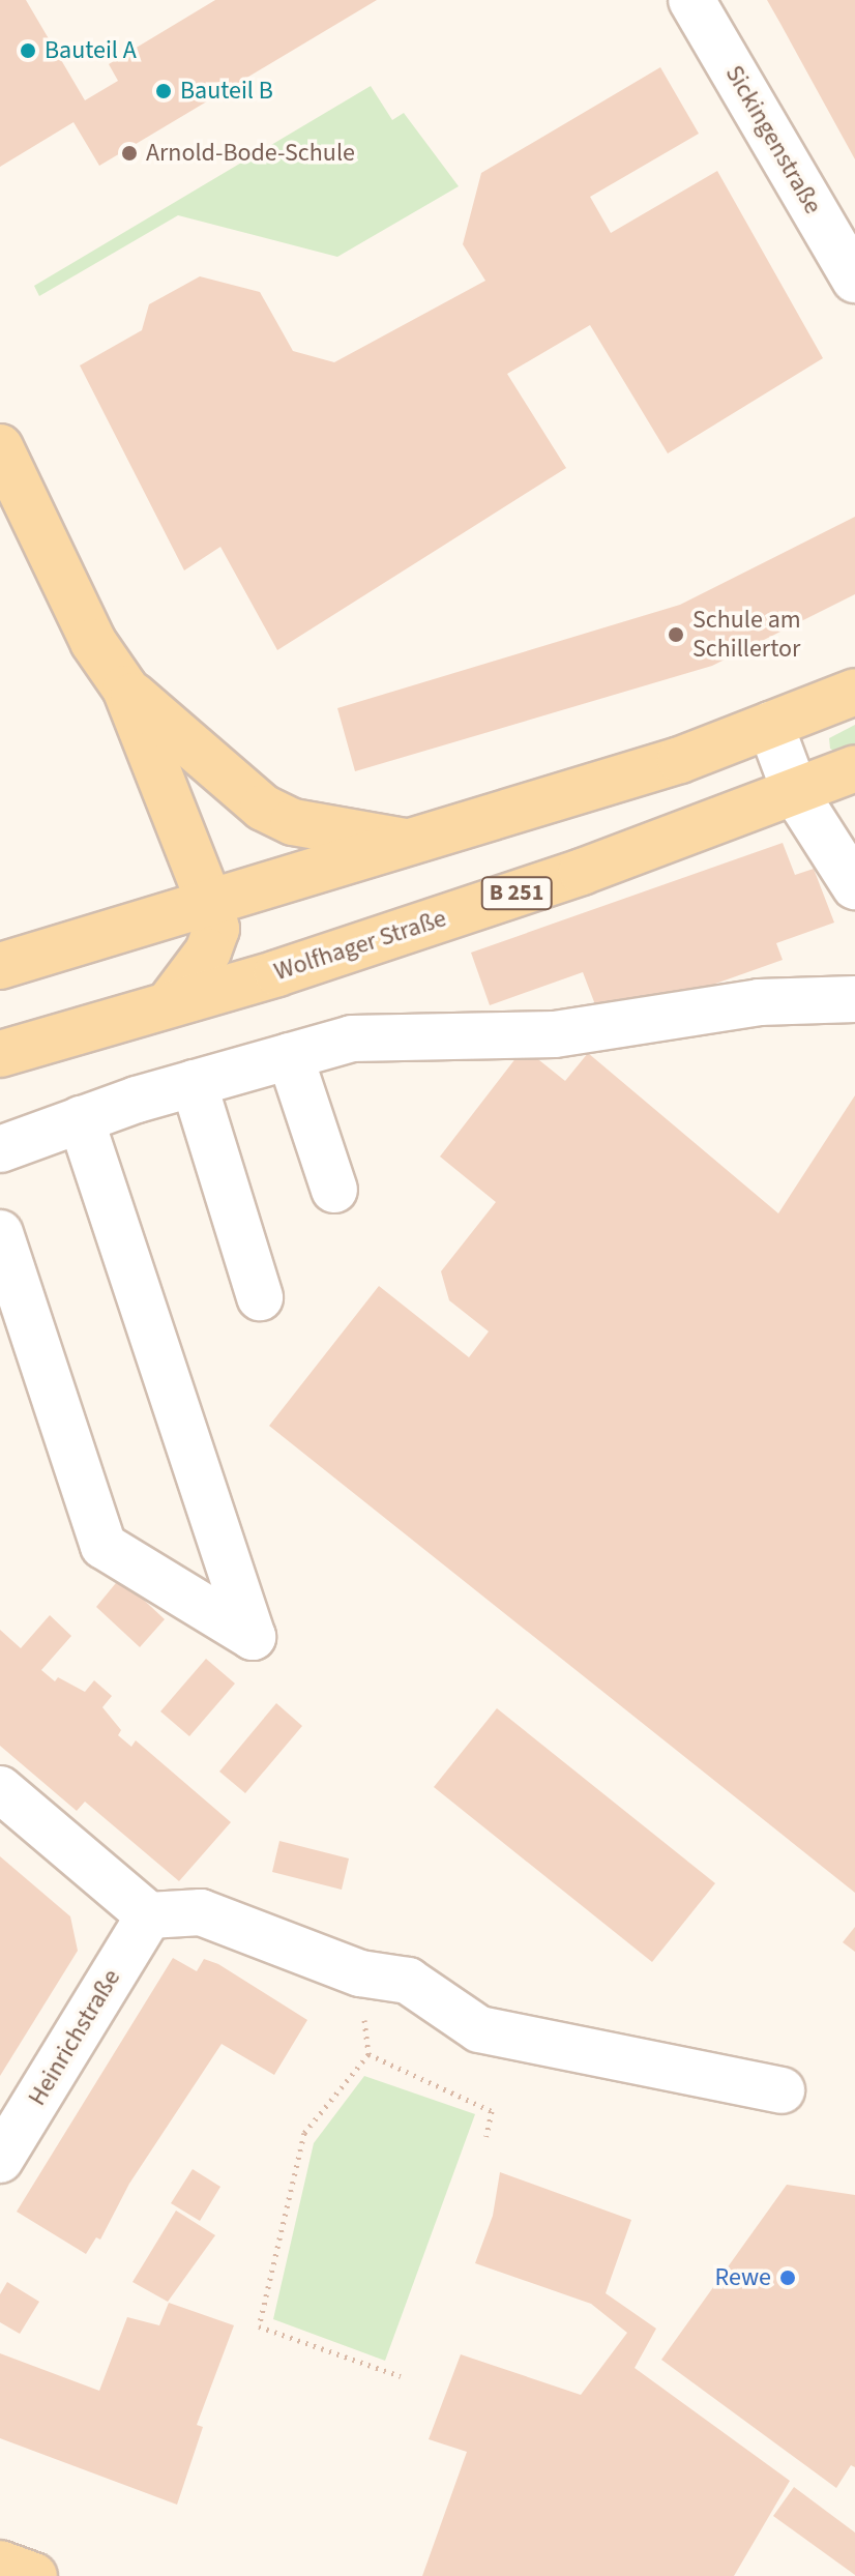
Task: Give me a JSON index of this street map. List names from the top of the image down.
{
  "streets": {
    "main road": ["B 251", "Wolfhager Straße"],
    "street": ["Sickingenstraße", "Heinrichstraße"]
  },
  "places": [
    "Bauteil A",
    "Bauteil B",
    "Arnold-Bode-Schule",
    "Schule am Schillertor",
    "Rewe"
  ]
}
